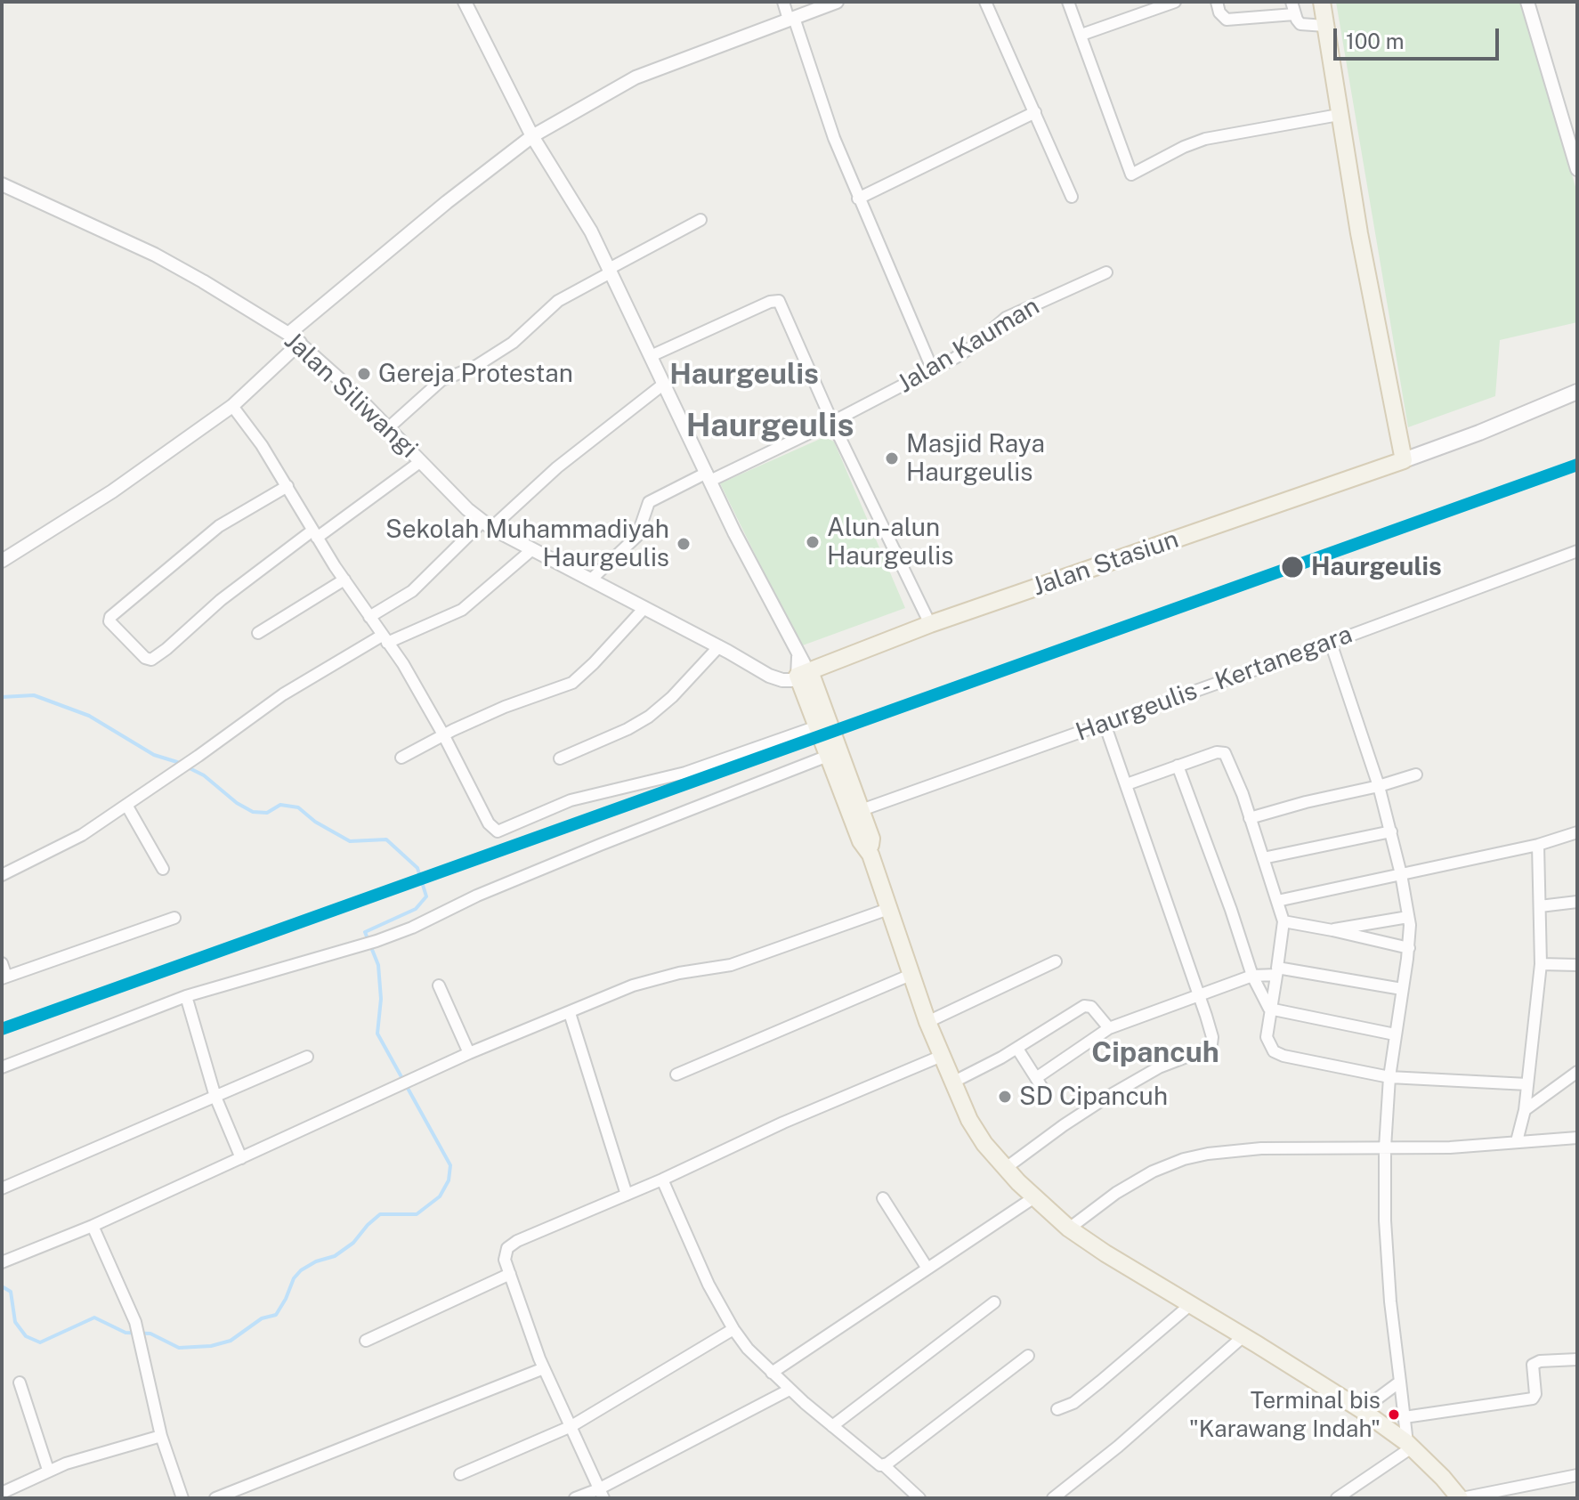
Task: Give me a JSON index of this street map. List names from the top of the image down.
{
  "streets": {
    "main road": ["Jalan Stasiun"],
    "street": ["Jalan Kauman", "Jalan Siliwangi", "Haurgeulis - Kertanegara"]
  },
  "crossings": [
    ["Jalan Kauman", "Jalan Siliwangi"],
    ["Jalan Siliwangi", "Jalan Stasiun"]
  ],
  "districts": ["Haurgeulis", "Haurgeulis", "Cipancuh"],
  "places": [
    "Gereja Protestan",
    "Masjid Raya Haurgeulis",
    "Alun-alun Haurgeulis",
    "Sekolah Muhammadiyah Haurgeulis",
    "Haurgeulis",
    "SD Cipancuh",
    "Terminal bis \"Karawang Indah\""
  ],
  "scale_bar": "100 m"
}
